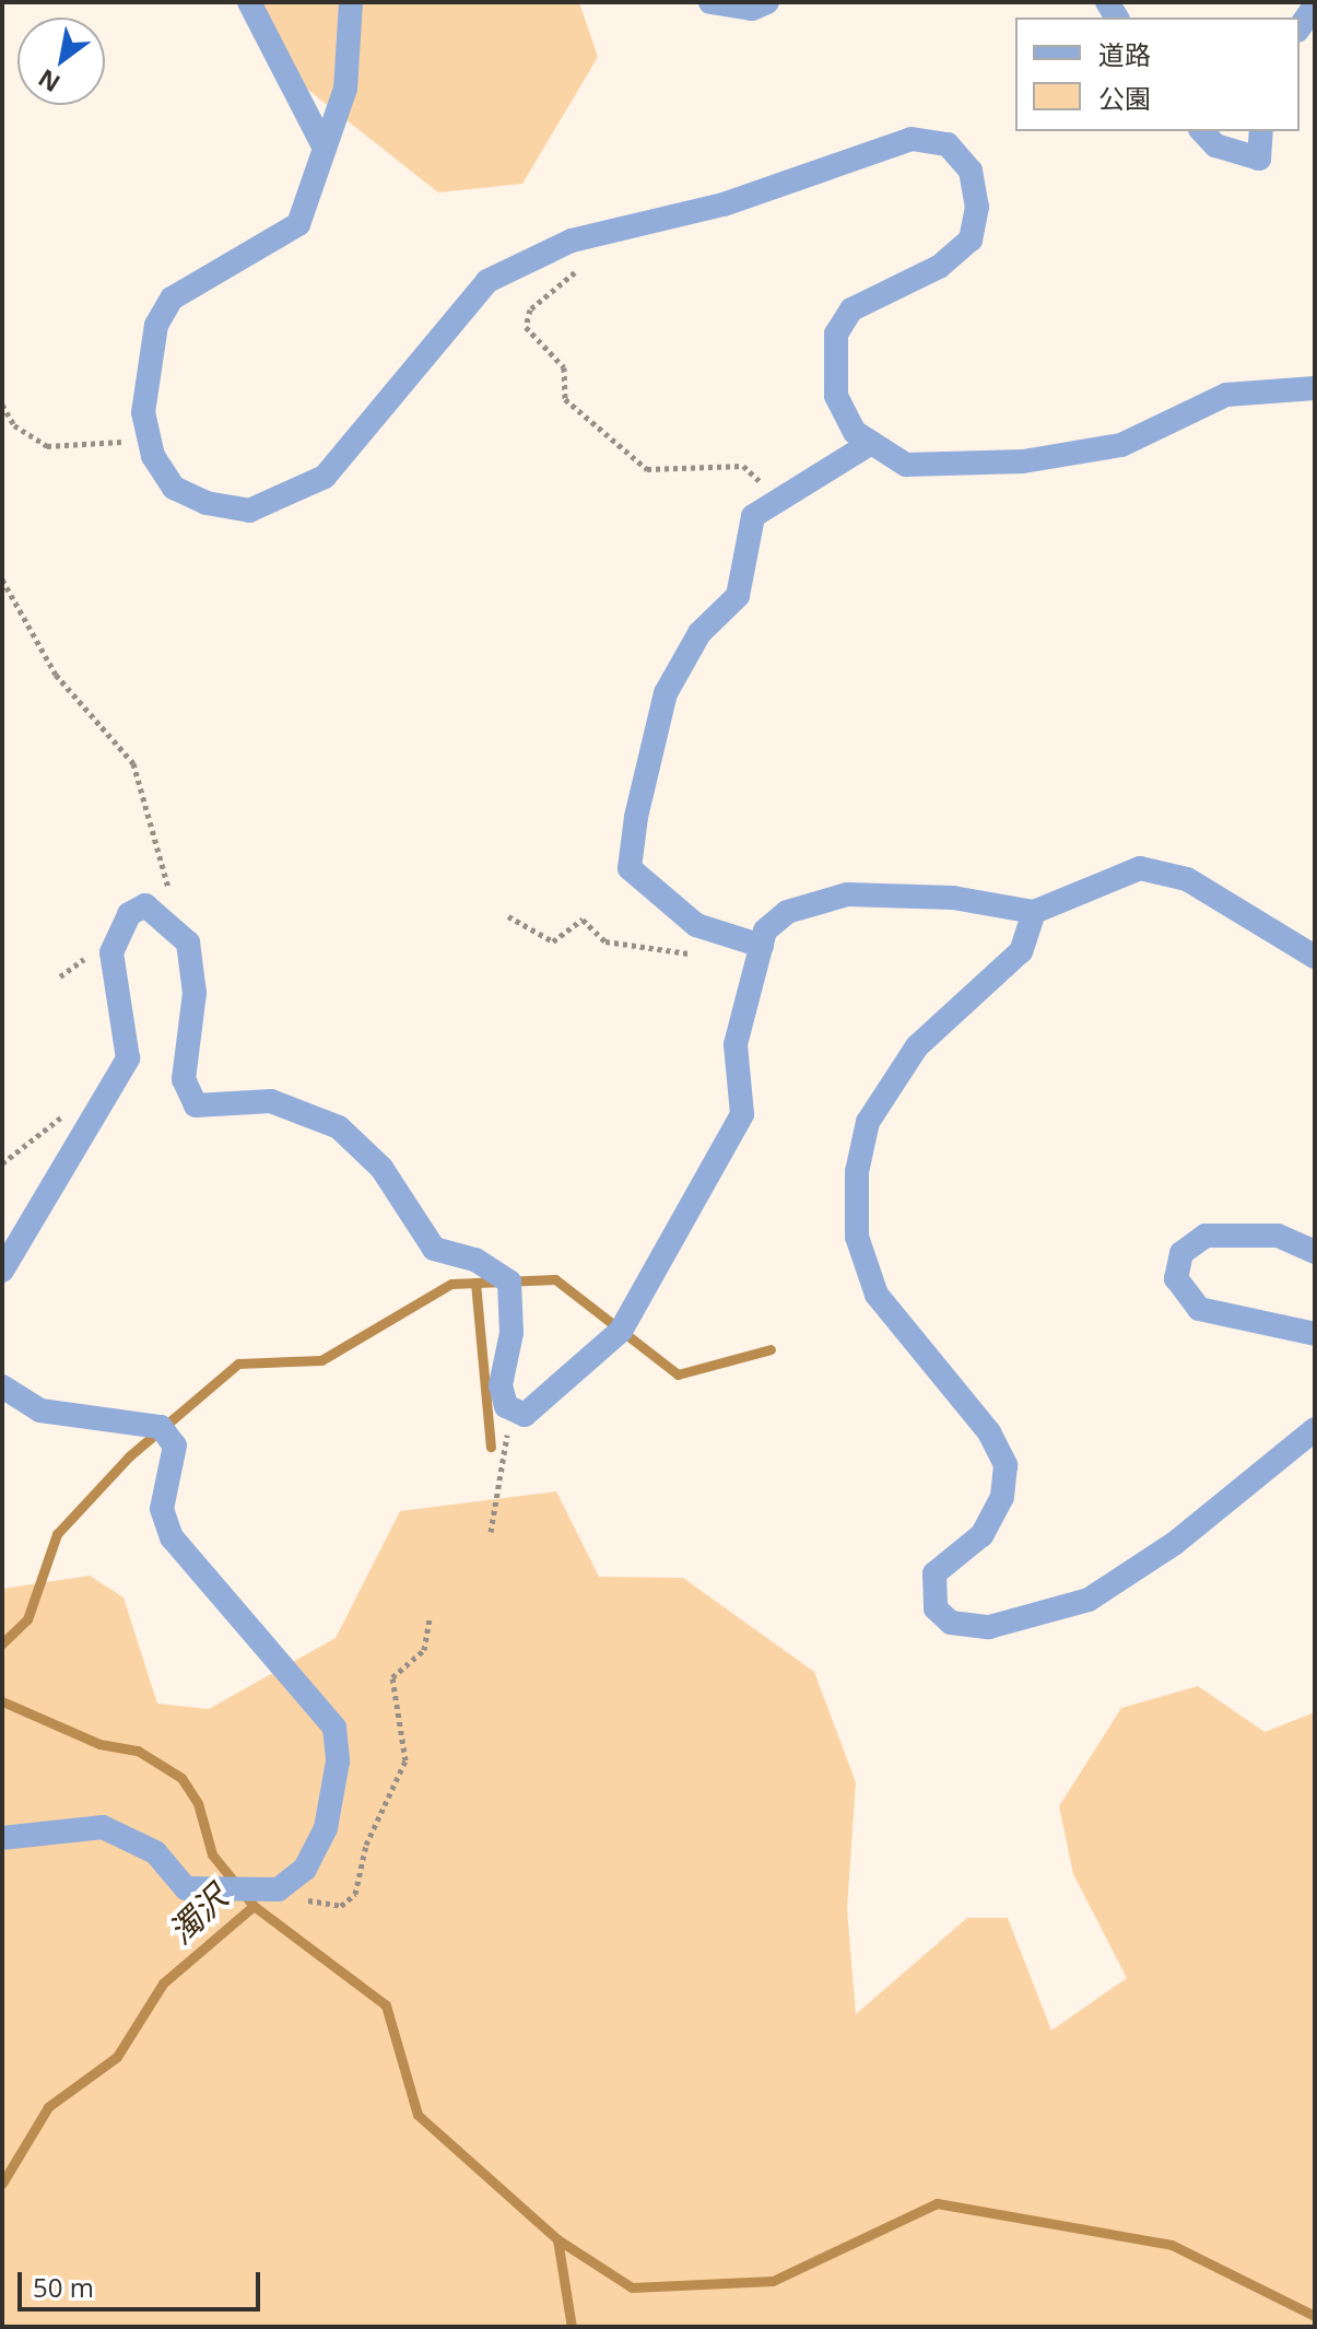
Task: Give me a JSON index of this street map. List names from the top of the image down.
{
  "water": ["濁沢"],
  "legend": ["道路", "公園"],
  "scale_bar": "50 m",
  "north": "bottom left"
}
